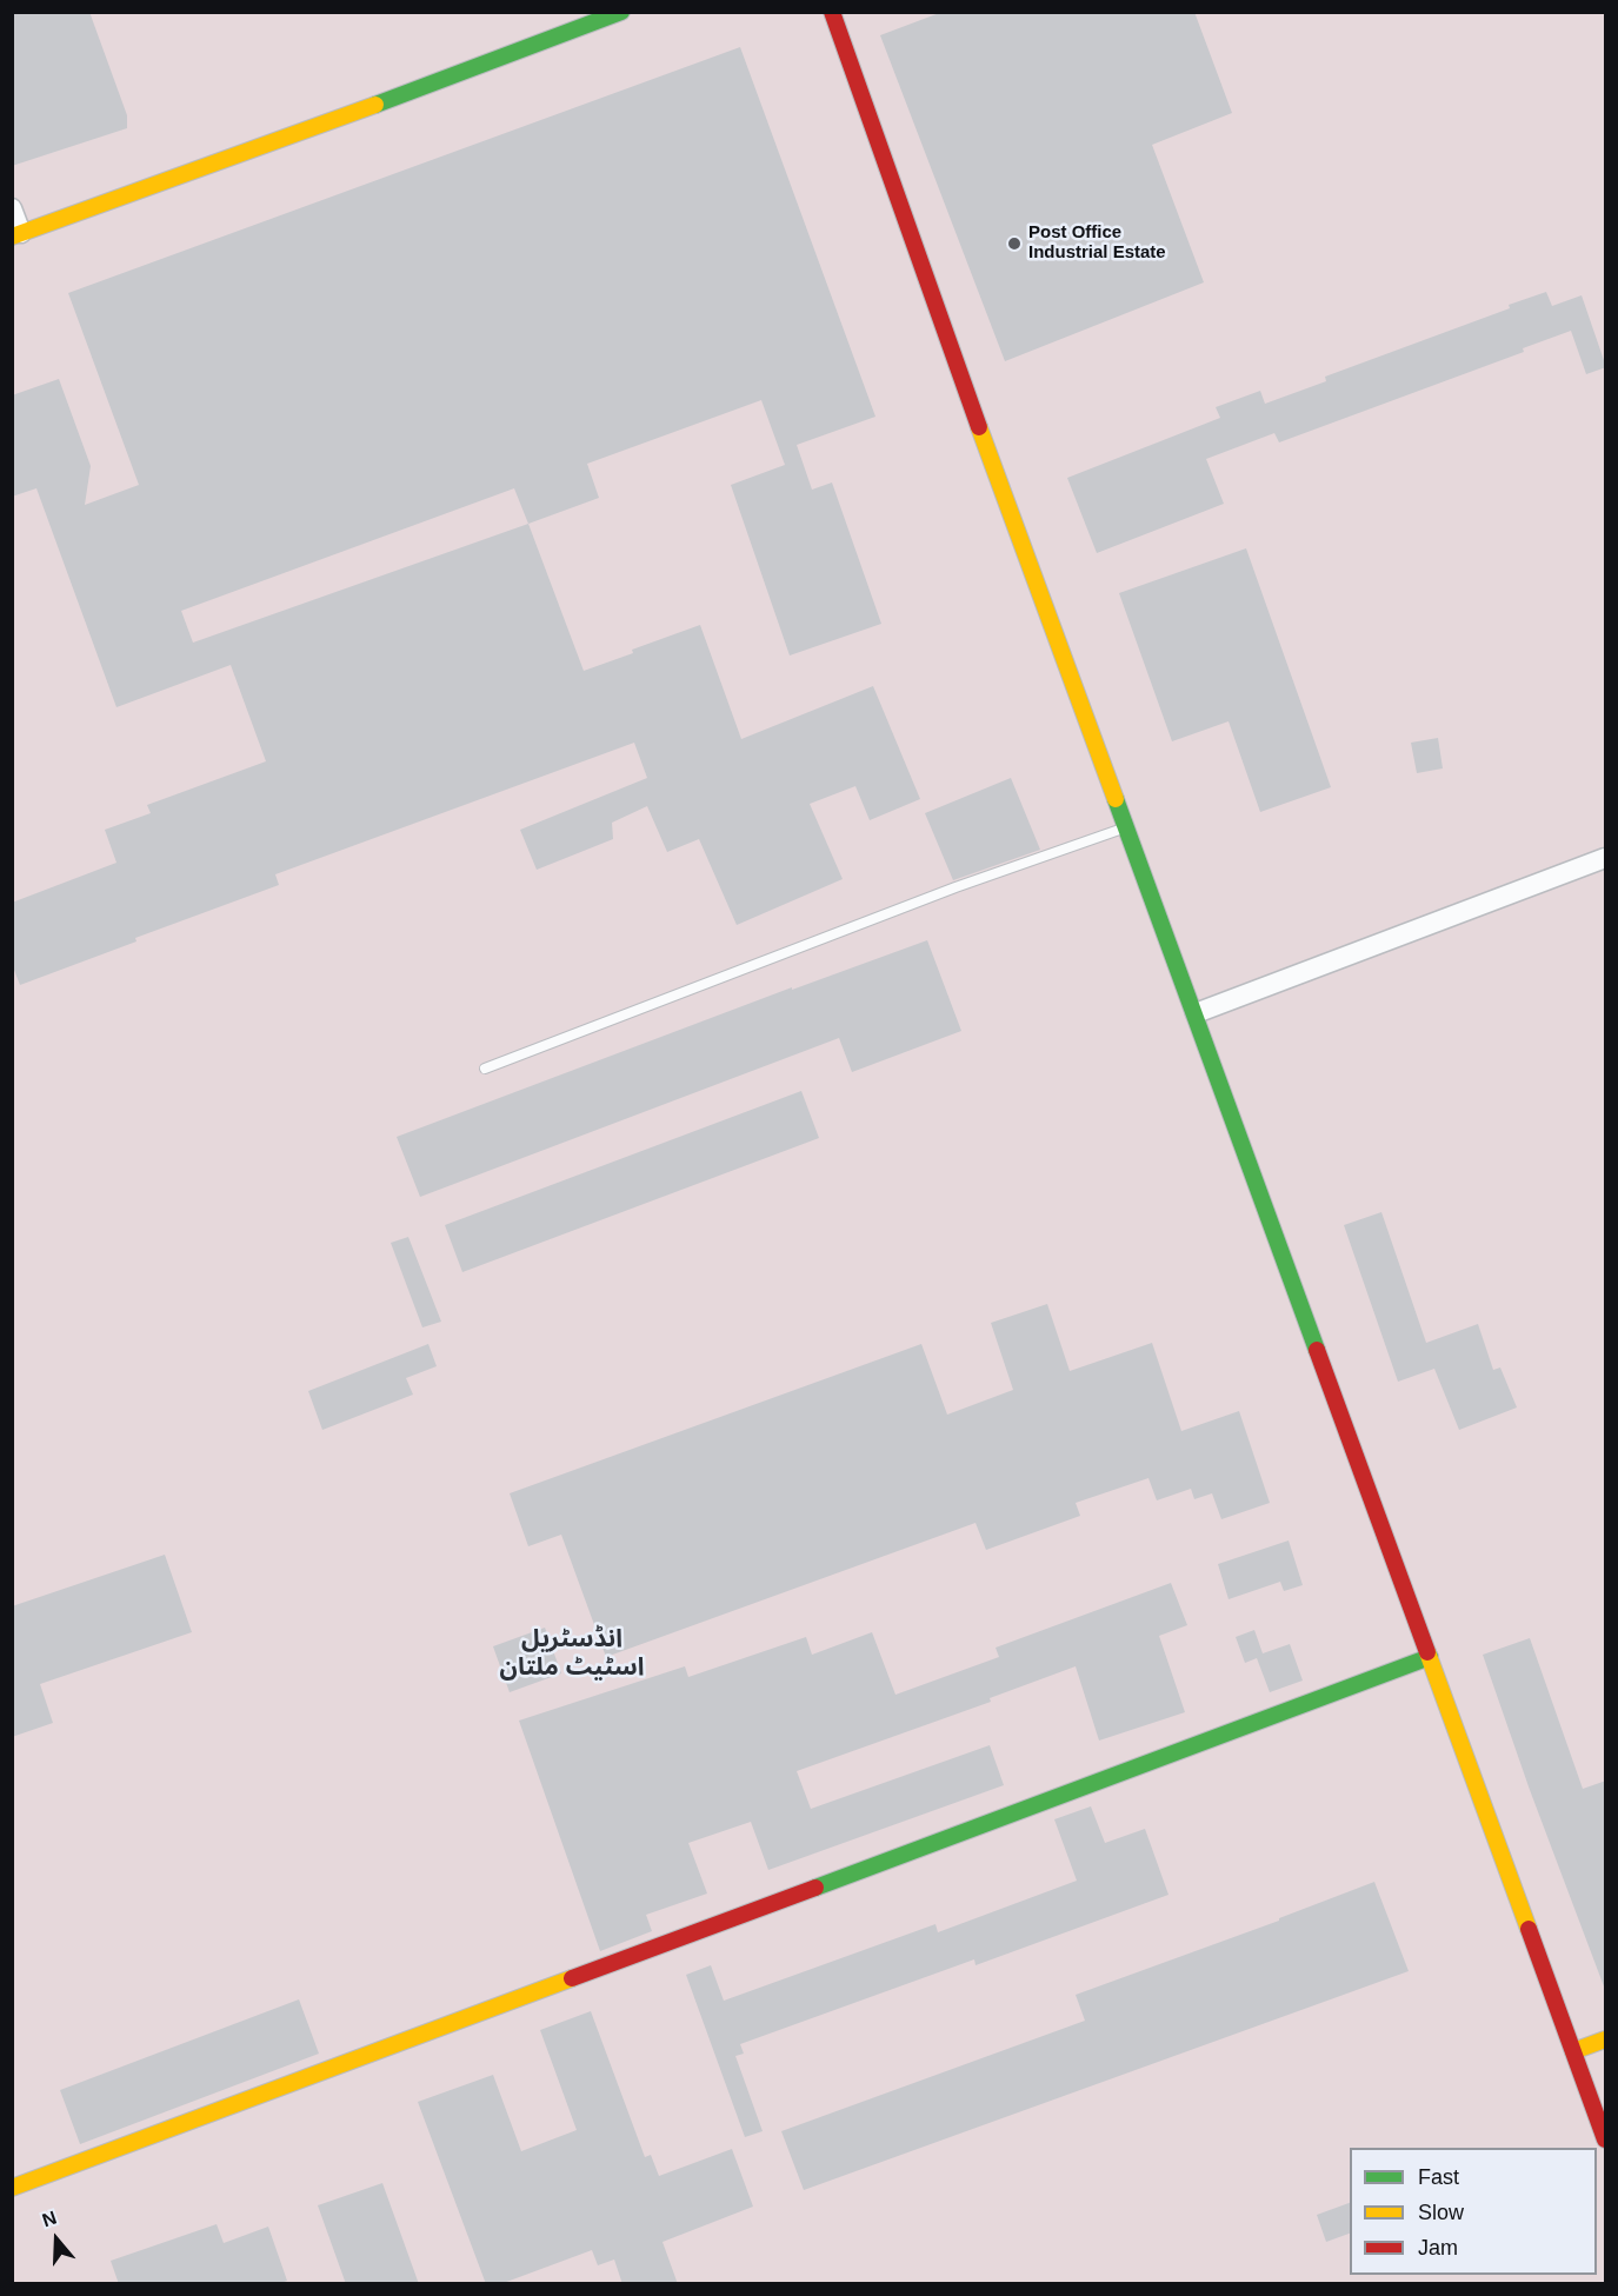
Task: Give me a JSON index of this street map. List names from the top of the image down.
{
  "districts": ["انڈسٹریل اسٹیٹ ملتان"],
  "places": ["Post Office Industrial Estate"],
  "legend": ["Fast", "Slow", "Jam"],
  "north": "top"
}
